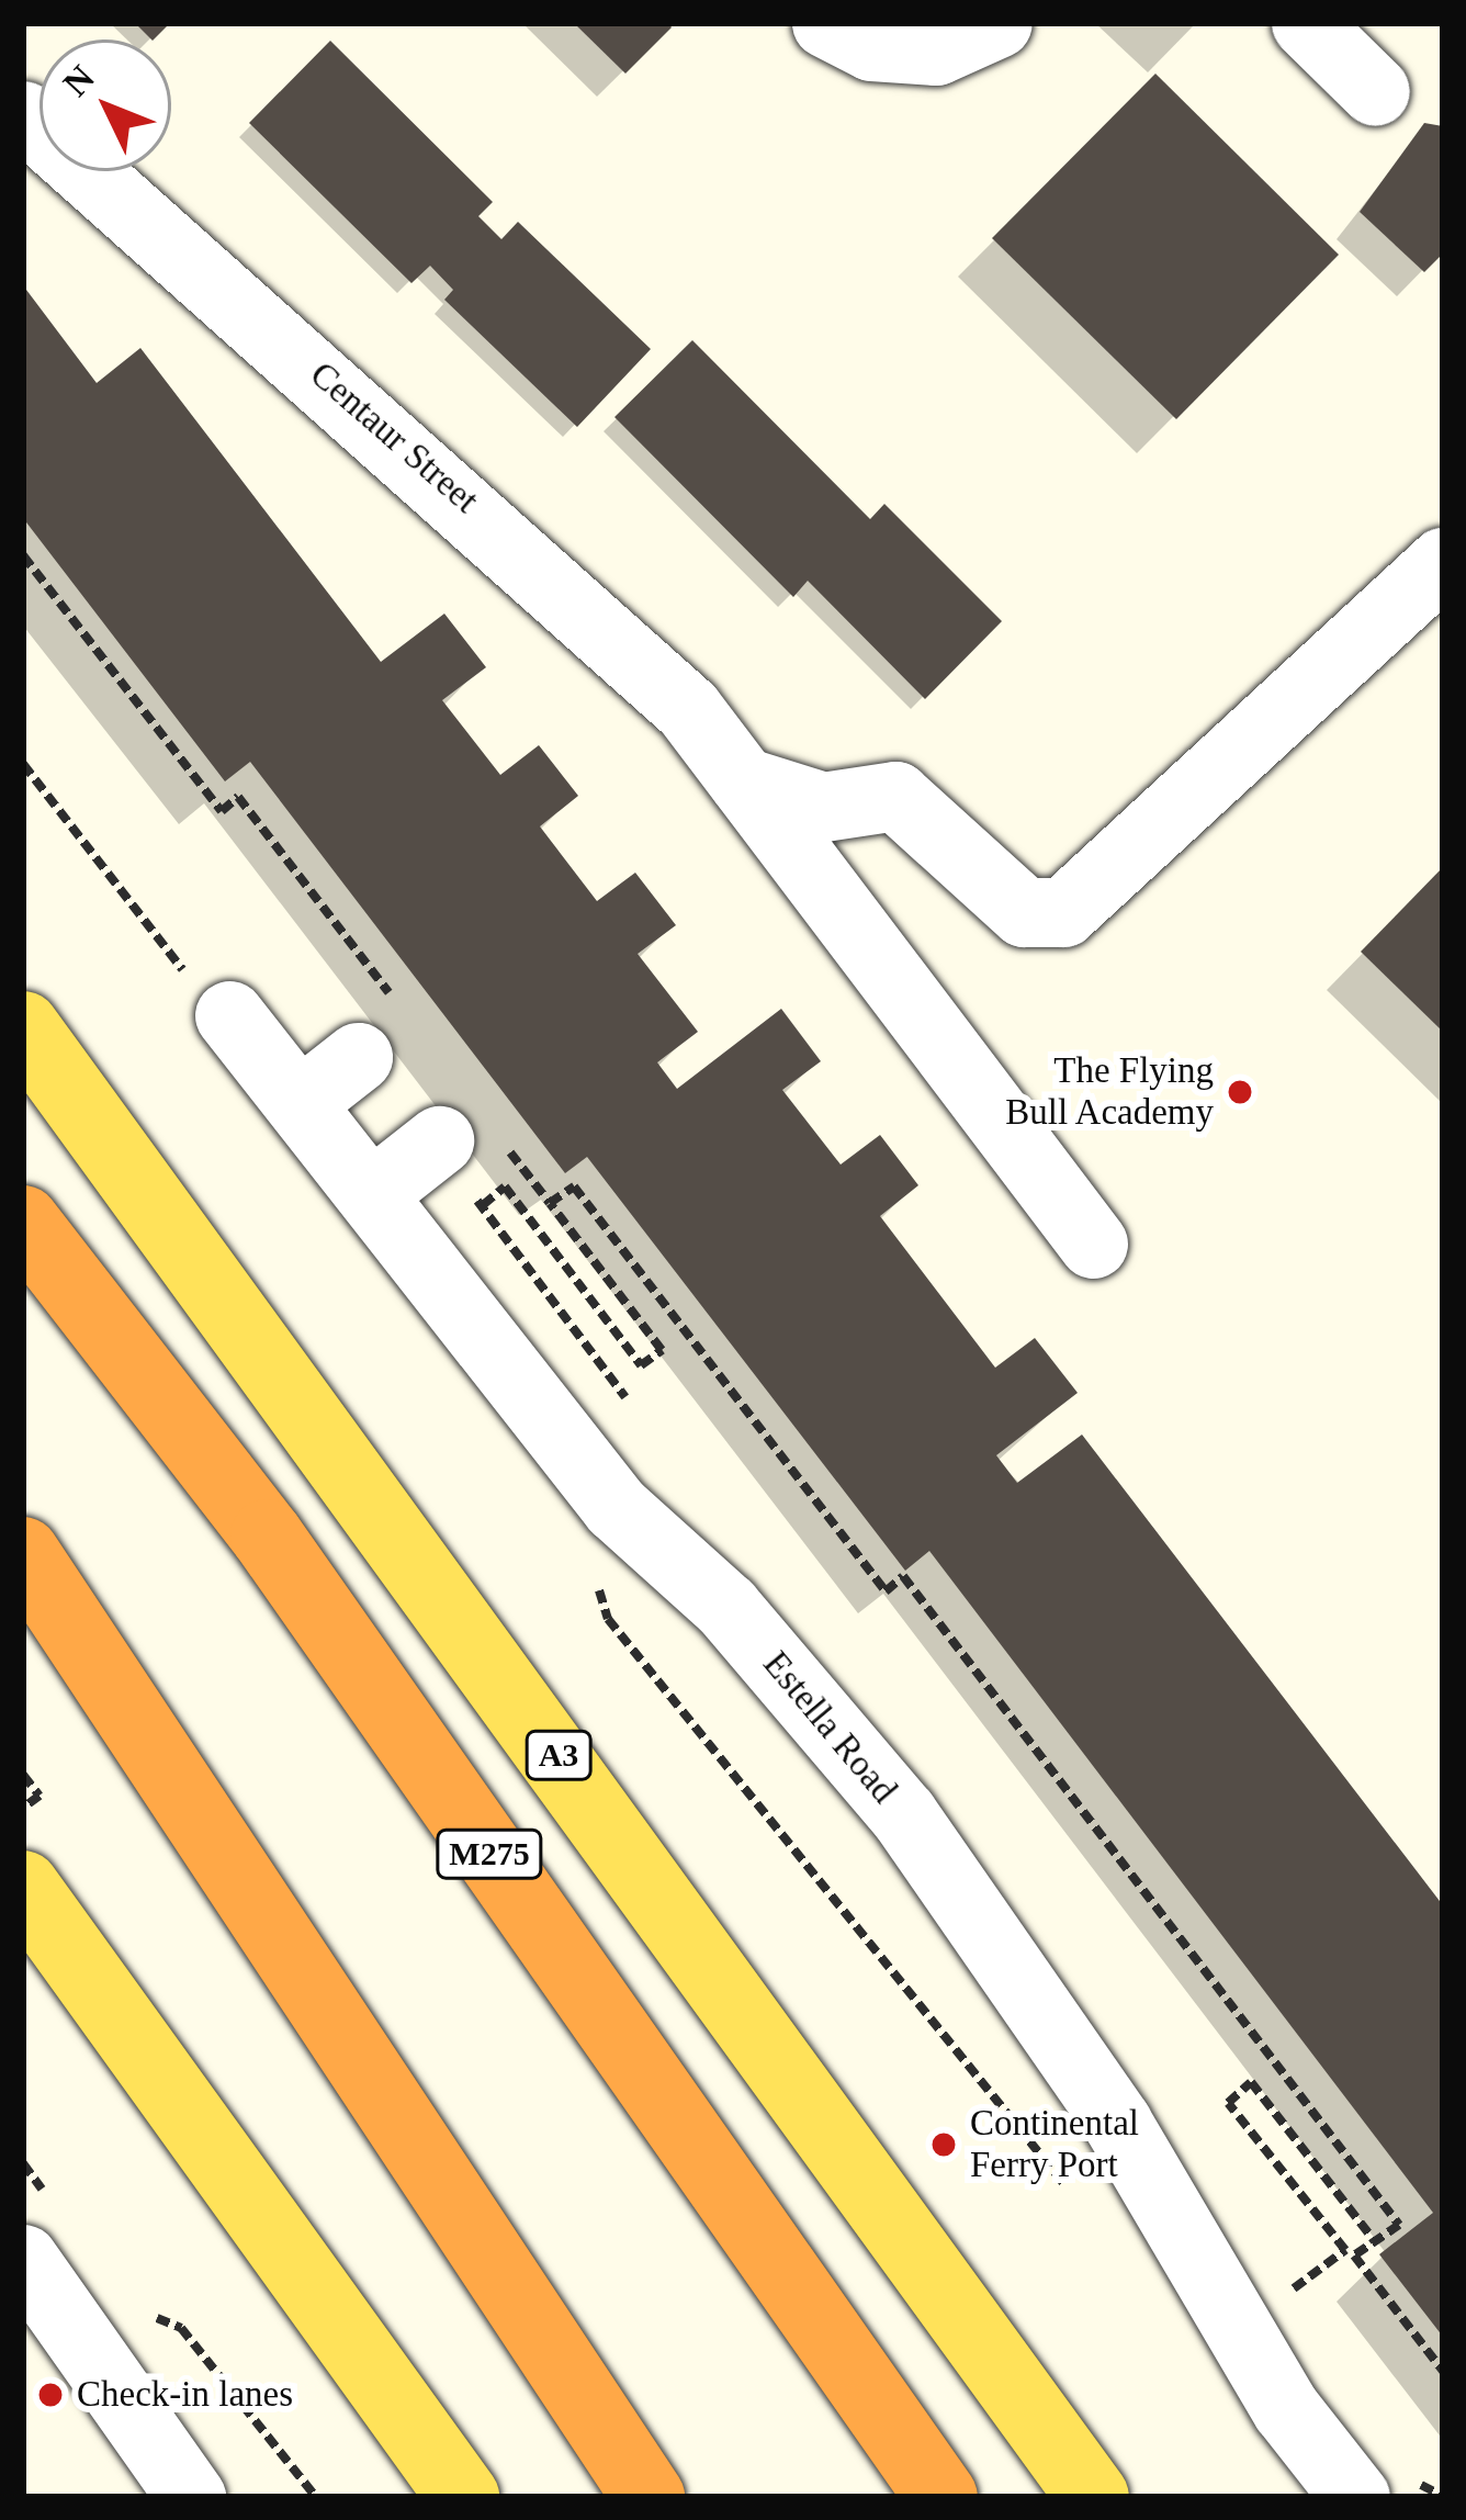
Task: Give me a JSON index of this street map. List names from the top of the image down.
{
  "streets": {
    "highway": ["M275"],
    "main road": ["A3"],
    "street": ["Centaur Street", "Estella Road"]
  },
  "places": ["The Flying Bull Academy", "Continental Ferry Port", "Check-in lanes"],
  "north": "top left"
}
